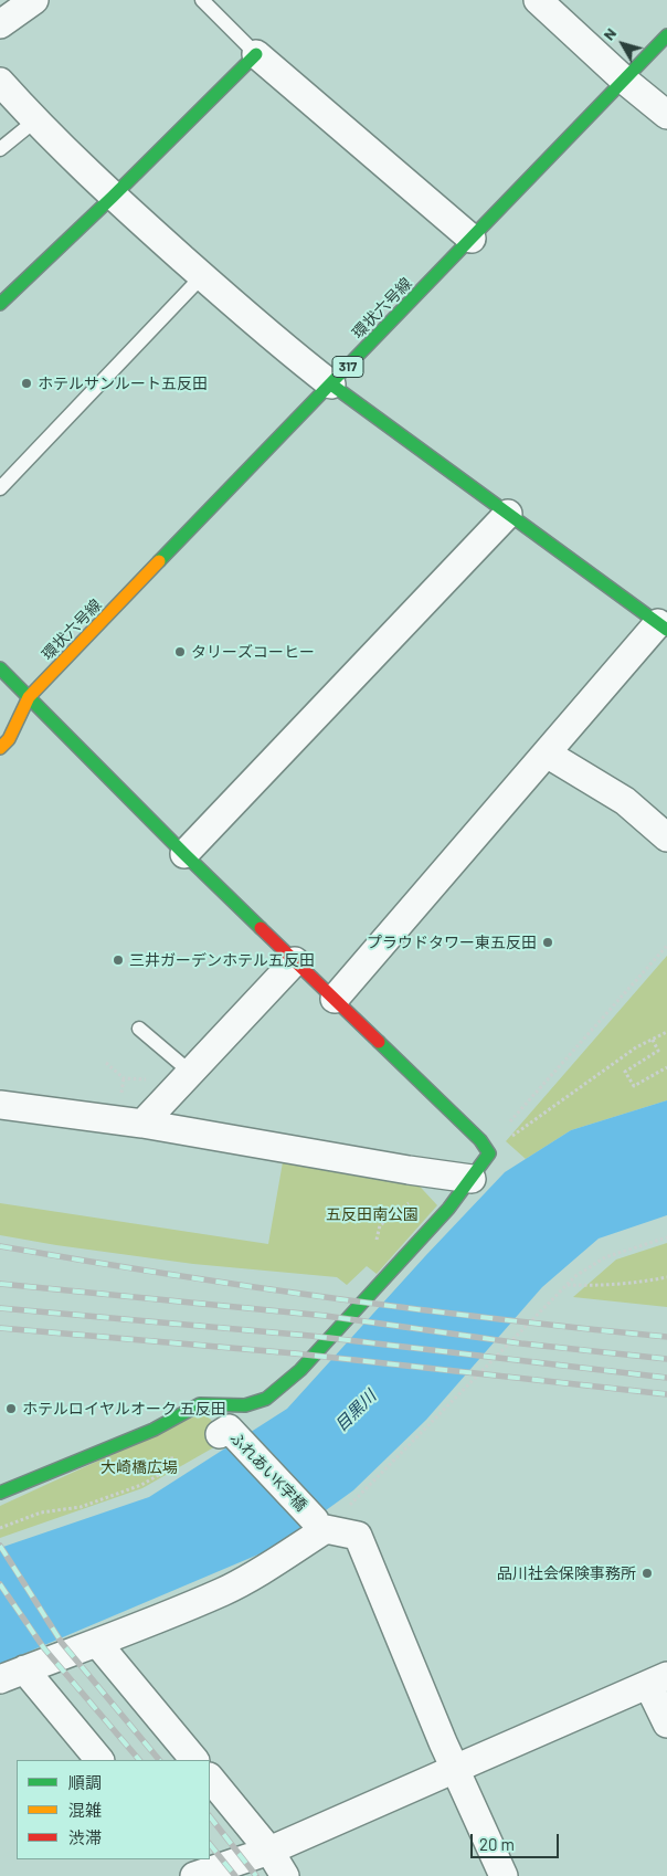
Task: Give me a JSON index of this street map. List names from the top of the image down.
{
  "streets": {
    "street": ["環状六号線", "317", "ふれあいK字橋"]
  },
  "water": ["目黒川"],
  "parks": ["五反田南公園", "大崎橋広場"],
  "places": [
    "ホテルサンルート五反田",
    "タリーズコーヒー",
    "プラウドタワー東五反田",
    "三井ガーデンホテル五反田",
    "ホテルロイヤルオーク 五反田",
    "品川社会保険事務所"
  ],
  "legend": ["順調", "混雑", "渋滞"],
  "scale_bar": "20 m",
  "north": "top left"
}
